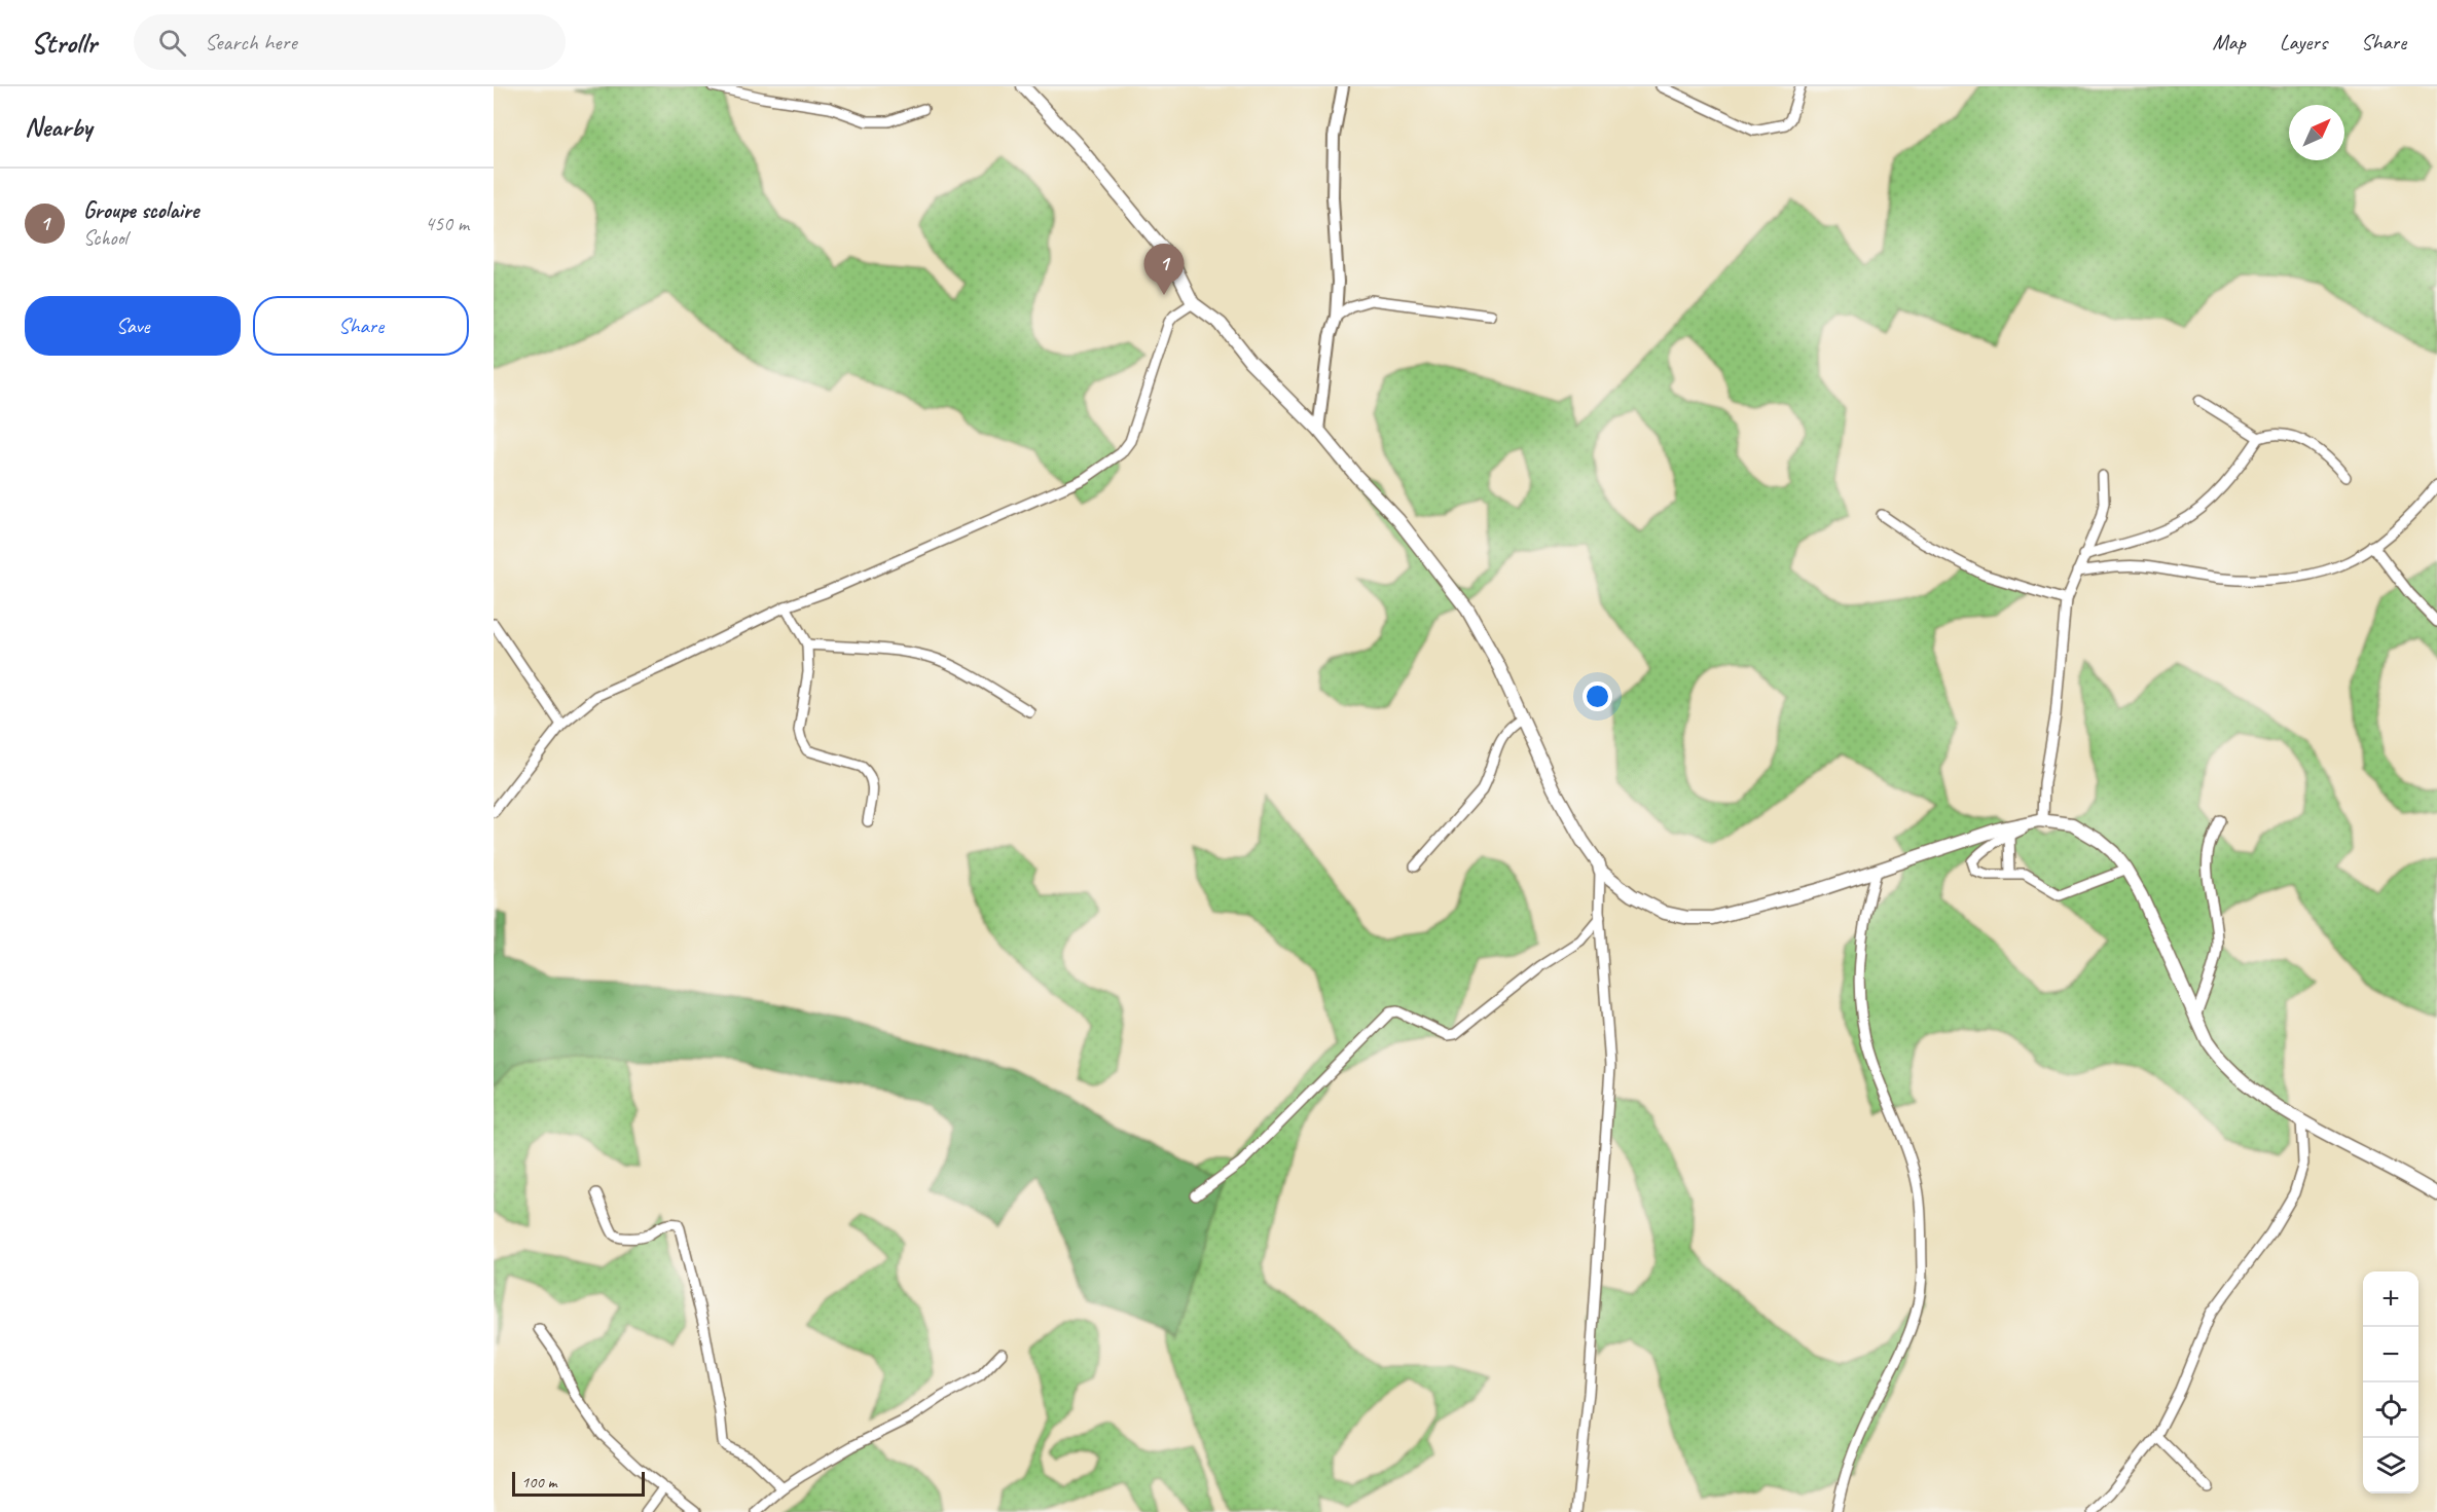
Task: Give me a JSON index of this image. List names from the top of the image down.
{
  "scale_bar": "100 m",
  "north": "top right",
  "page": {
    "header": "Strollr",
    "search": "Search here",
    "nav": ["Map", "Layers", "Share"],
    "heading": "Nearby",
    "list": [
      {
        "mark": "1",
        "name": "Groupe scolaire",
        "note": "School",
        "value": "450 m"
      }
    ],
    "pins": "1",
    "buttons": ["Save", "Share"],
    "map_buttons": ["+", "−"],
    "scale": "100 m"
  }
}
